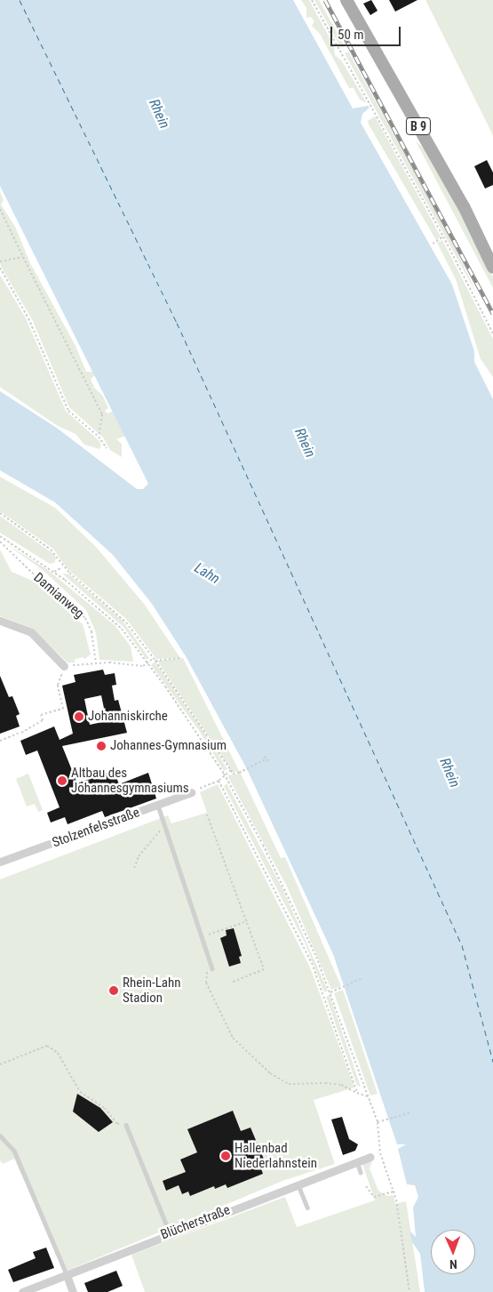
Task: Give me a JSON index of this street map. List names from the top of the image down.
{
  "streets": {
    "main road": ["B 9"],
    "street": ["Stolzenfelsstraße", "Blücherstraße"],
    "path": ["Damianweg"]
  },
  "water": ["Rhein", "Lahn"],
  "places": [
    "Johanniskirche",
    "Johannes-Gymnasium",
    "Altbau des Johannesgymnasiums",
    "Rhein-Lahn Stadion",
    "Hallenbad Niederlahnstein"
  ],
  "scale_bar": "50 m",
  "north": "bottom"
}
